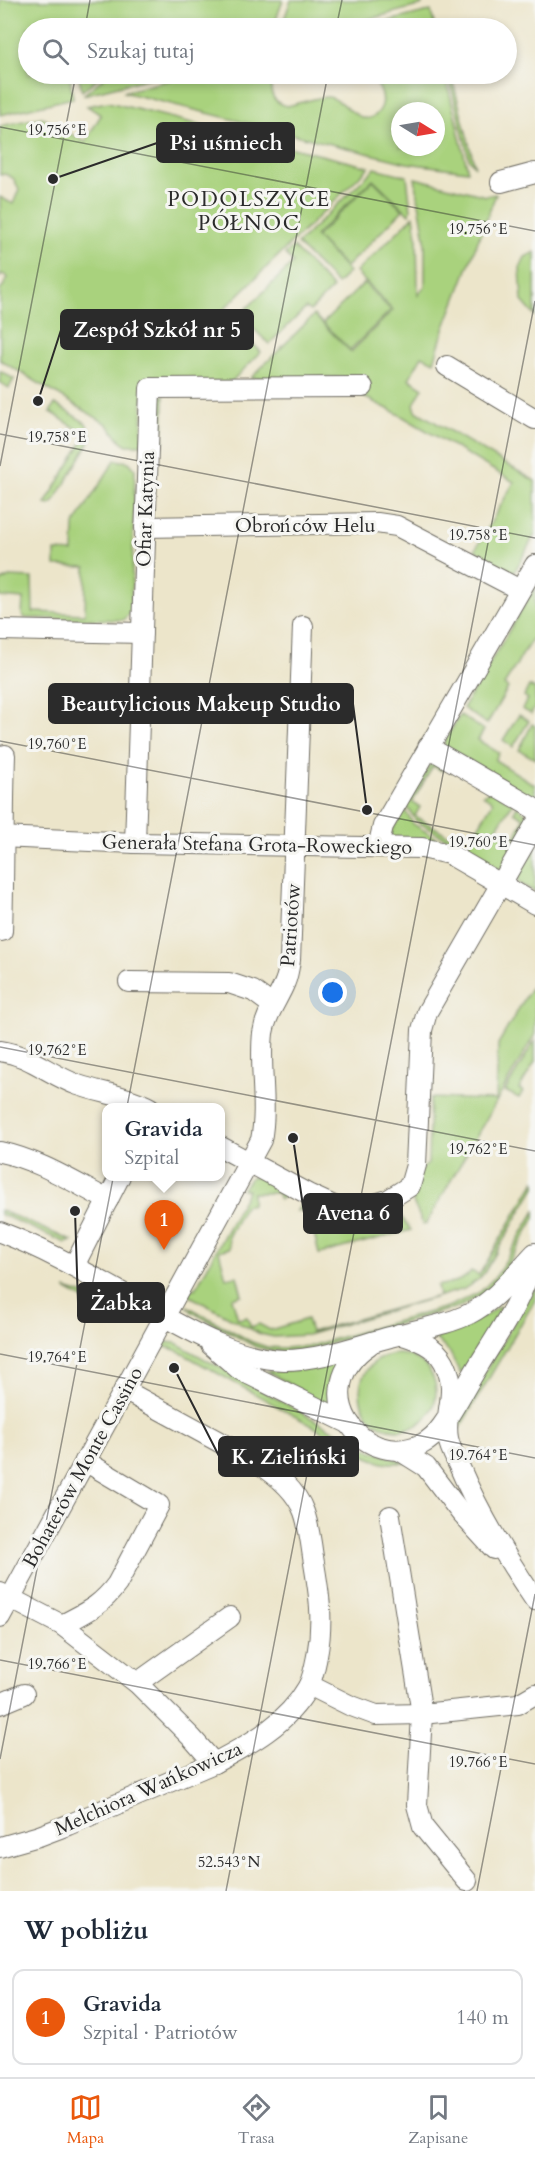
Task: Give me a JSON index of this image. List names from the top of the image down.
{
  "streets": {
    "street": [
      "Ofiar Katynia",
      "Obrońców Helu",
      "Generała Stefana Grota-Roweckiego",
      "Patriotów",
      "Bohaterów Monte Cassino",
      "Melchiora Wańkowicza"
    ]
  },
  "crossings": [
    ["Ofiar Katynia", "Obrońców Helu"],
    ["Ofiar Katynia", "Generała Stefana Grota-Roweckiego"],
    ["Generała Stefana Grota-Roweckiego", "Patriotów"],
    ["Patriotów", "Bohaterów Monte Cassino"],
    ["Bohaterów Monte Cassino", "Melchiora Wańkowicza"]
  ],
  "districts": ["PODOLSZYCE PÓŁNOC"],
  "places": [
    "Psi uśmiech",
    "Zespół Szkół nr 5",
    "Beautylicious Makeup Studio",
    "Avena 6",
    "Żabka",
    "K. Zieliński"
  ],
  "north": "right",
  "page": {
    "search": "Szukaj tutaj",
    "popup": ["Gravida", "Szpital"],
    "pins": "1",
    "heading": "W pobliżu",
    "list": [
      {
        "mark": "1",
        "name": "Gravida",
        "note": "Szpital · Patriotów",
        "value": "140 m"
      }
    ],
    "nav": ["Mapa", "Trasa", "Zapisane"]
  },
  "coordinates": [
    "19.756°E",
    "19.758°E",
    "19.760°E",
    "19.762°E",
    "19.764°E",
    "19.766°E",
    "52.543°N"
  ]
}
